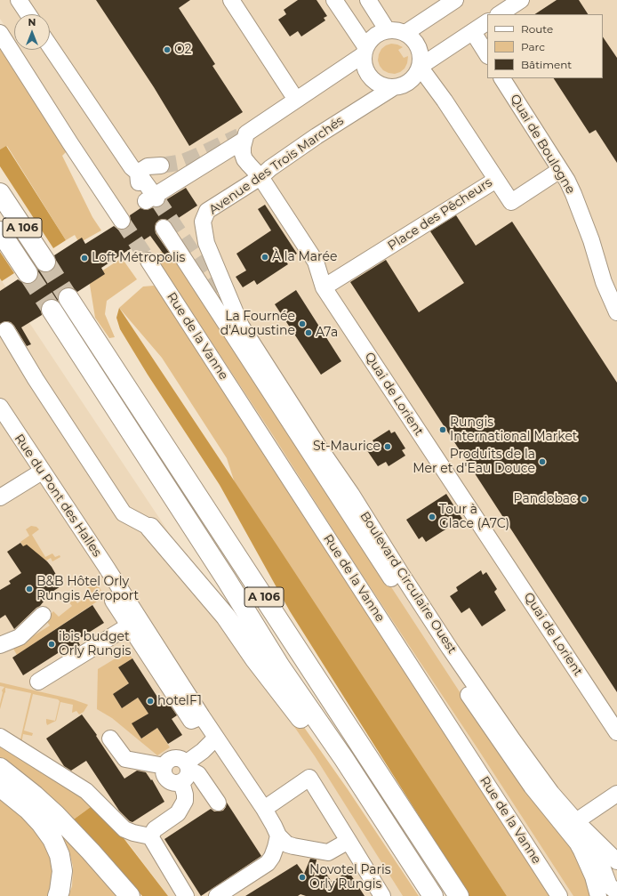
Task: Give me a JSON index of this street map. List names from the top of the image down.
{
  "streets": {
    "highway": ["A 106"],
    "street": [
      "Quai de Boulogne",
      "Avenue des Trois Marchés",
      "Place des Pêcheurs",
      "Rue de la Vanne",
      "Quai de Lorient",
      "Rue du Pont des Halles",
      "Boulevard Circulaire Ouest"
    ]
  },
  "crossings": [
    ["Avenue des Trois Marchés", "Place des Pêcheurs"],
    ["Avenue des Trois Marchés", "Quai de Lorient"],
    ["Avenue des Trois Marchés", "Boulevard Circulaire Ouest"],
    ["Place des Pêcheurs", "Quai de Lorient"]
  ],
  "places": [
    "O2",
    "À la Marée",
    "Loft Métropolis",
    "La Fournée d'Augustine",
    "A7a",
    "Rungis International Market",
    "St-Maurice",
    "Produits de la Mer et d'Eau Douce",
    "Pandobac",
    "Tour à Glace (A7C)",
    "B&B Hôtel Orly Rungis Aéroport",
    "ibis budget Orly Rungis",
    "hotelF1",
    "Novotel Paris Orly Rungis"
  ],
  "legend": ["Route", "Parc", "Bâtiment"],
  "north": "top"
}
